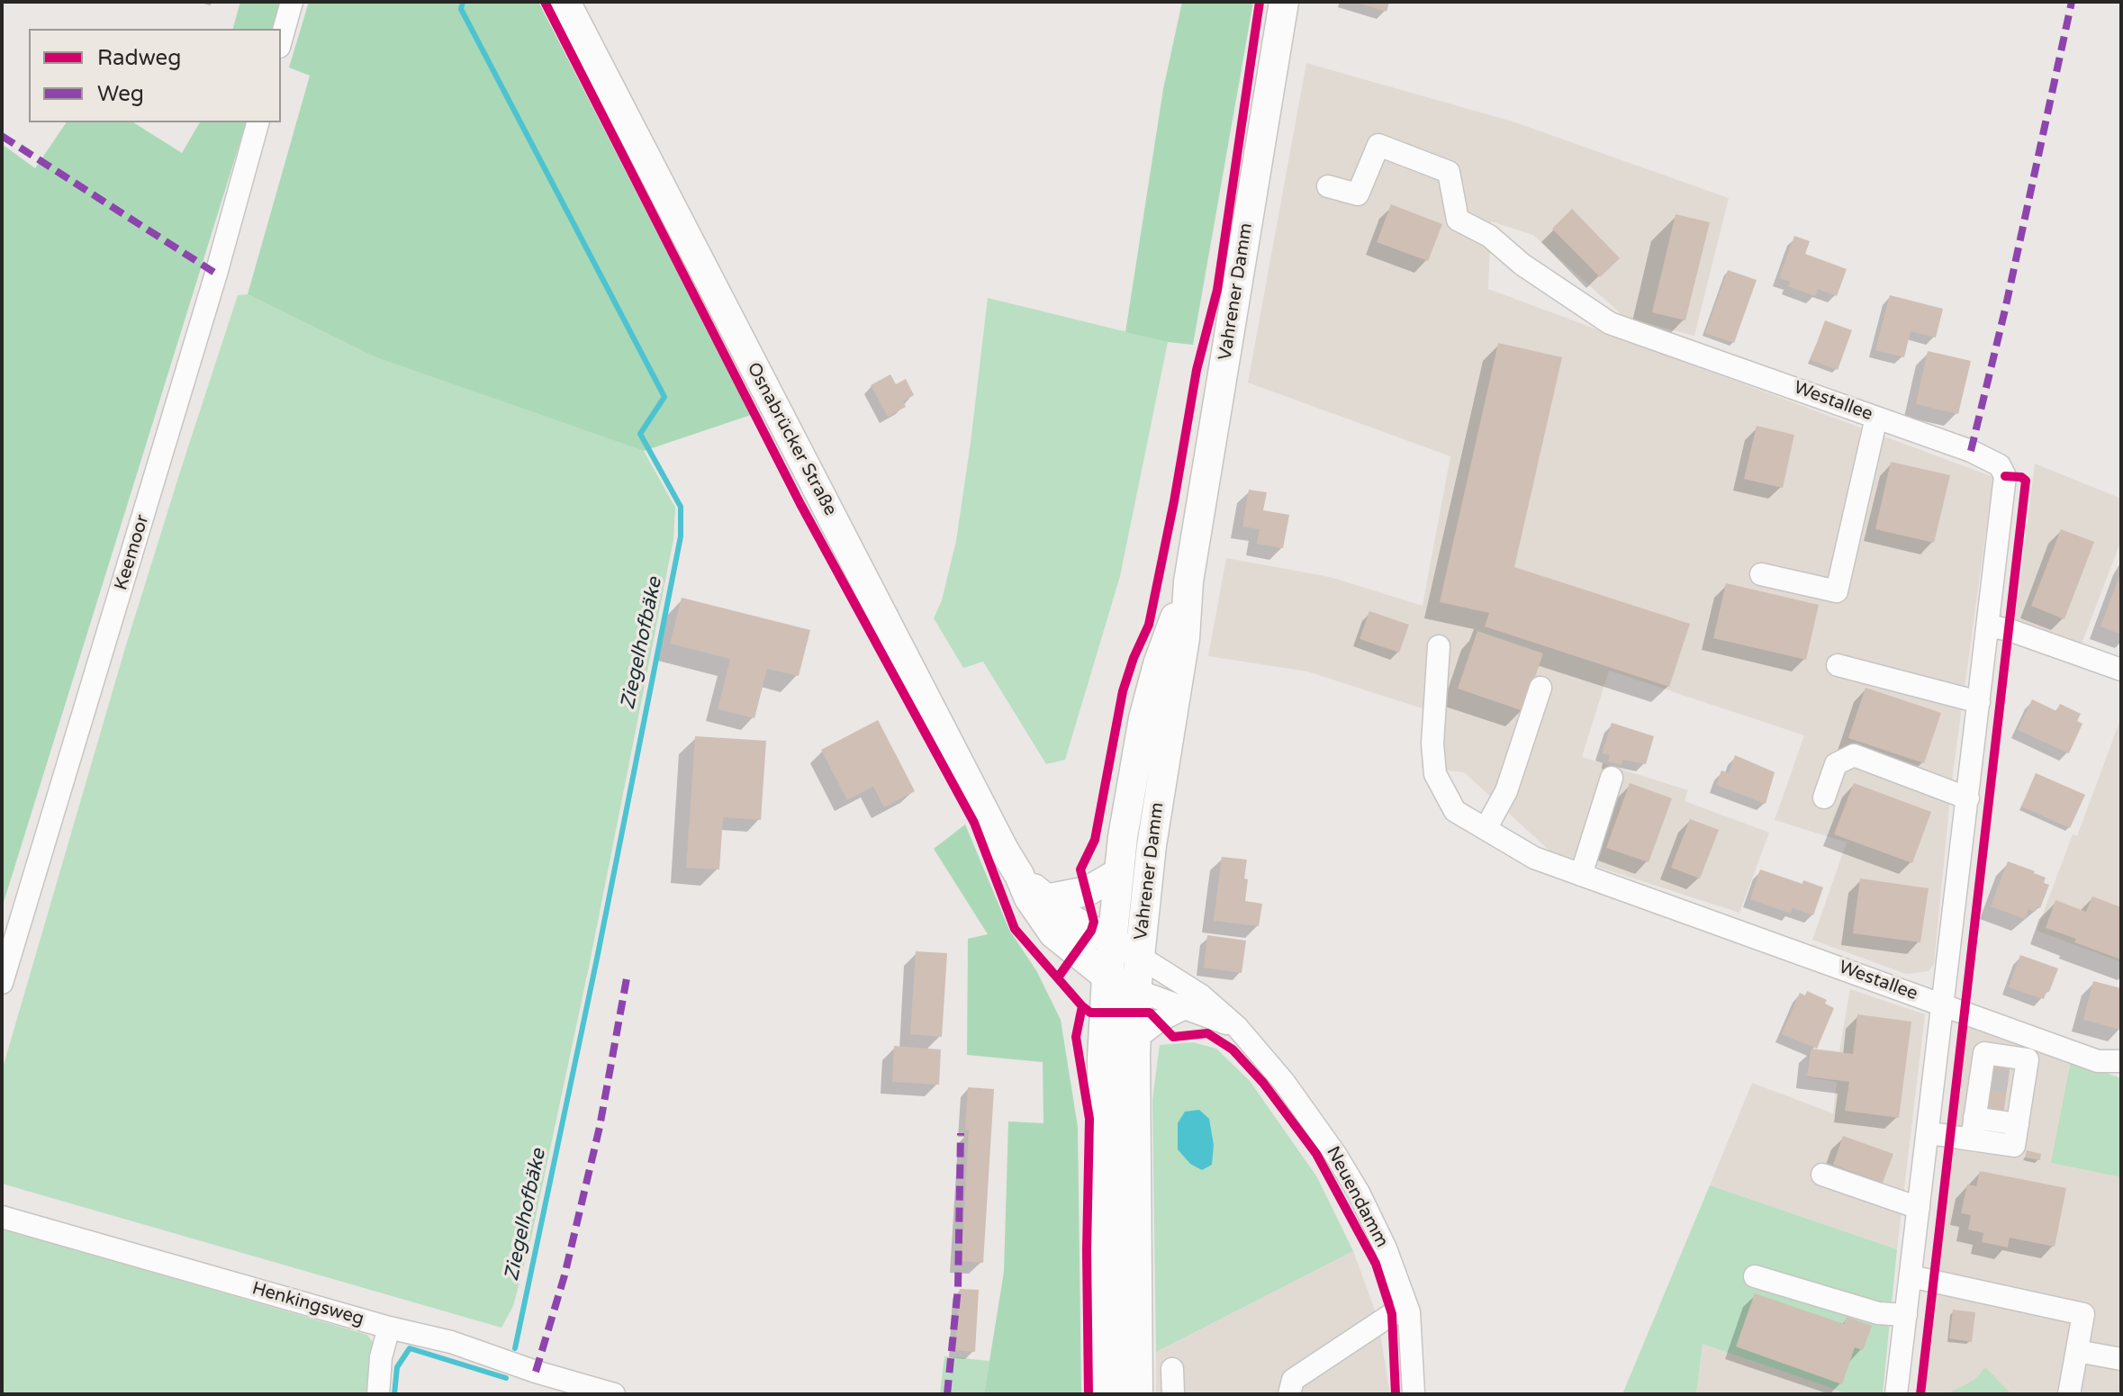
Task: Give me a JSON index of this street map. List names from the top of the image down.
{
  "streets": {
    "main road": ["Vahrener Damm", "Osnabrücker Straße"],
    "street": [
      "Westallee",
      "Keemoor",
      "Neuendamm",
      "Henkingsweg"
    ]
  },
  "crossings": [
    ["Vahrener Damm", "Osnabrücker Straße"],
    ["Vahrener Damm", "Neuendamm"],
    ["Osnabrücker Straße", "Neuendamm"]
  ],
  "water": ["Ziegelhofbäke"],
  "legend": ["Radweg", "Weg"]
}
